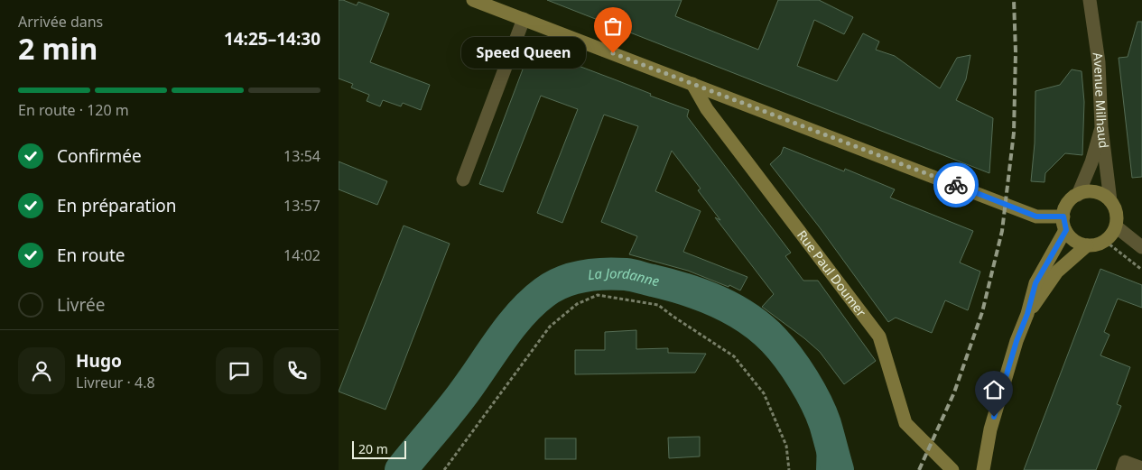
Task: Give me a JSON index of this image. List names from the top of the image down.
{
  "streets": {
    "main road": ["Rue Paul Doumer"],
    "street": ["Avenue Milhaud"]
  },
  "water": ["La Jordanne"],
  "places": ["Speed Queen"],
  "scale_bar": "20 m",
  "page": {
    "heading": ["2 min", "Arrivée dans", "14:25–14:30"],
    "panel": ["Hugo", "Livreur · 4.8"],
    "bubble": "Speed Queen",
    "bar": "En route · 120 m",
    "list": [
      ["Confirmée", "13:54"],
      ["En préparation", "13:57"],
      ["En route", "14:02"],
      "Livrée"
    ],
    "scale": "20 m"
  }
}
